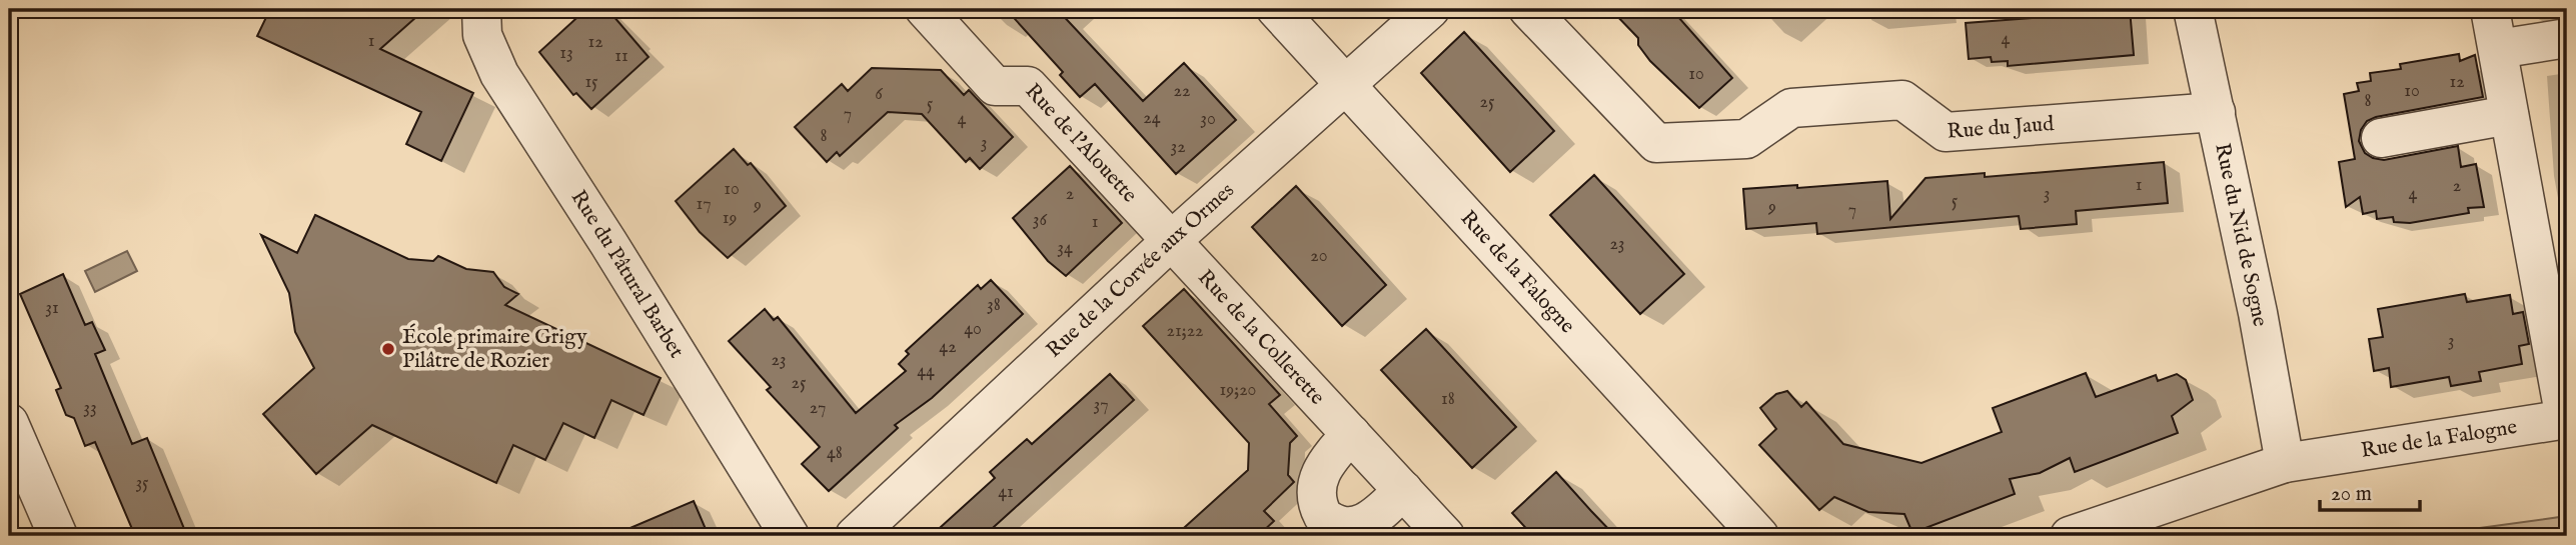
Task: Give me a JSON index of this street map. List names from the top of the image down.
{
  "streets": {
    "street": [
      "Rue du Jaud",
      "Rue de l'Alouette",
      "Rue du Nid de Sogne",
      "Rue de la Corvée aux Ormes",
      "Rue de la Falogne",
      "Rue du Pâtural Barbet",
      "Rue de la Collerette"
    ]
  },
  "crossings": [
    ["Rue du Jaud", "Rue du Nid de Sogne"],
    ["Rue de l'Alouette", "Rue de la Corvée aux Ormes"],
    ["Rue de l'Alouette", "Rue de la Collerette"],
    ["Rue du Nid de Sogne", "Rue de la Falogne"],
    ["Rue de la Corvée aux Ormes", "Rue de la Falogne"],
    ["Rue de la Corvée aux Ormes", "Rue de la Collerette"]
  ],
  "places": ["École primaire Grigy Pilâtre de Rozier"],
  "house_numbers": [
    "4",
    "1",
    "12",
    "13",
    "11",
    "10",
    "15",
    "12",
    "22",
    "10",
    "6",
    "8",
    "25",
    "5",
    "7",
    "24",
    "4",
    "30",
    "8",
    "3",
    "32",
    "1",
    "2",
    "10",
    "2",
    "3",
    "4",
    "5",
    "17",
    "9",
    "9",
    "7",
    "19",
    "36",
    "1",
    "23",
    "34",
    "20",
    "38",
    "31",
    "40",
    "21;22",
    "3",
    "42",
    "23",
    "44",
    "25",
    "19;20",
    "18",
    "37",
    "33",
    "27",
    "48",
    "35",
    "41"
  ],
  "scale_bar": "20 m"
}
